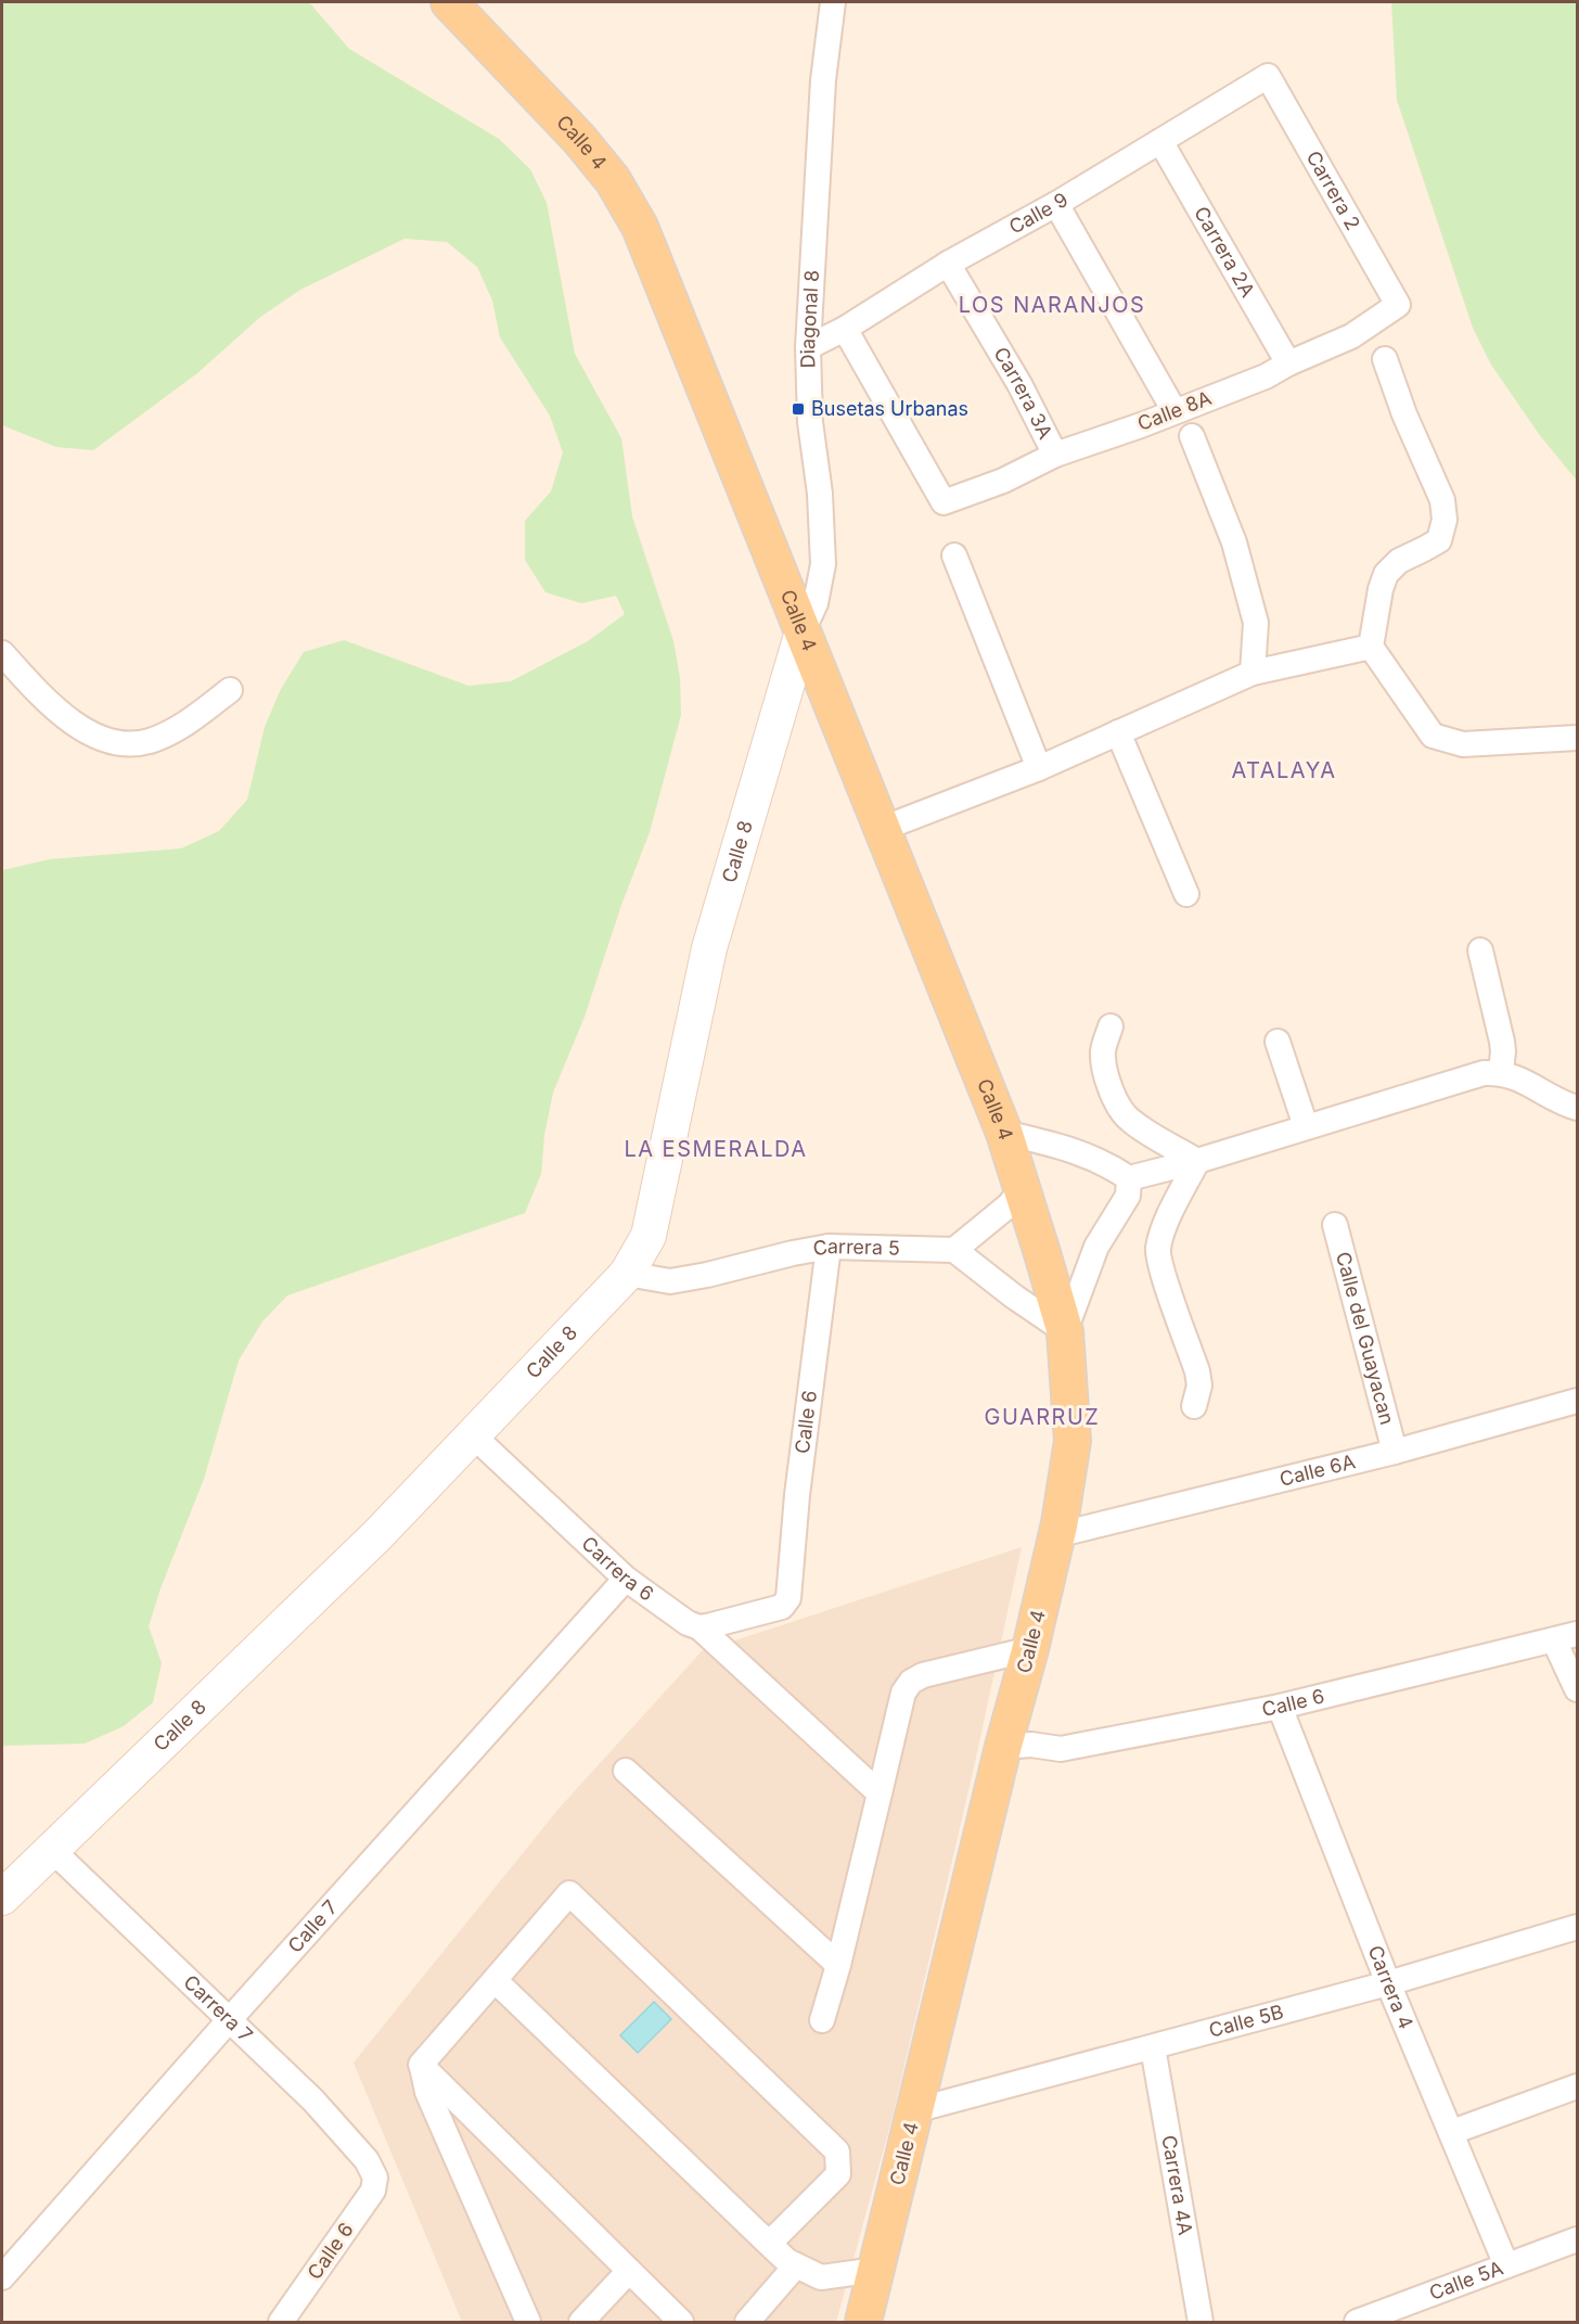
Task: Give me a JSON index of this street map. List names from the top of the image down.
{
  "streets": {
    "main road": ["Calle 4", "Calle 8"],
    "street": [
      "Carrera 2",
      "Calle 9",
      "Carrera 2A",
      "Diagonal 8",
      "Carrera 3A",
      "Calle 8A",
      "Carrera 5",
      "Calle del Guayacan",
      "Calle 6",
      "Calle 6A",
      "Carrera 6",
      "Calle 7",
      "Carrera 4",
      "Carrera 7",
      "Calle 5B",
      "Carrera 4A",
      "Calle 5A"
    ]
  },
  "crossings": [
    ["Calle 4", "Diagonal 8"],
    ["Calle 4", "Calle 8"],
    ["Calle 4", "Calle 6"],
    ["Calle 4", "Calle 6A"],
    ["Calle 4", "Calle 5B"],
    ["Carrera 2", "Calle 9"],
    ["Carrera 2", "Calle 8A"],
    ["Calle 9", "Carrera 2A"],
    ["Calle 9", "Diagonal 8"],
    ["Calle 9", "Carrera 3A"],
    ["Calle 9", "Calle 8A"],
    ["Carrera 2A", "Calle 8A"],
    ["Diagonal 8", "Calle 8"],
    ["Carrera 3A", "Calle 8A"],
    ["Calle 8", "Carrera 5"],
    ["Calle 8", "Carrera 6"],
    ["Calle 8", "Carrera 7"],
    ["Carrera 5", "Calle 6"],
    ["Calle del Guayacan", "Calle 6A"],
    ["Calle 6", "Carrera 6"],
    ["Calle 6", "Carrera 4"],
    ["Calle 6", "Carrera 7"],
    ["Carrera 6", "Calle 7"],
    ["Calle 7", "Carrera 7"],
    ["Carrera 4", "Calle 5B"],
    ["Carrera 4", "Calle 5A"],
    ["Calle 5B", "Carrera 4A"]
  ],
  "districts": [
    "LOS NARANJOS",
    "ATALAYA",
    "LA ESMERALDA",
    "GUARRUZ"
  ],
  "places": {
    "transit": ["Busetas Urbanas"]
  }
}
